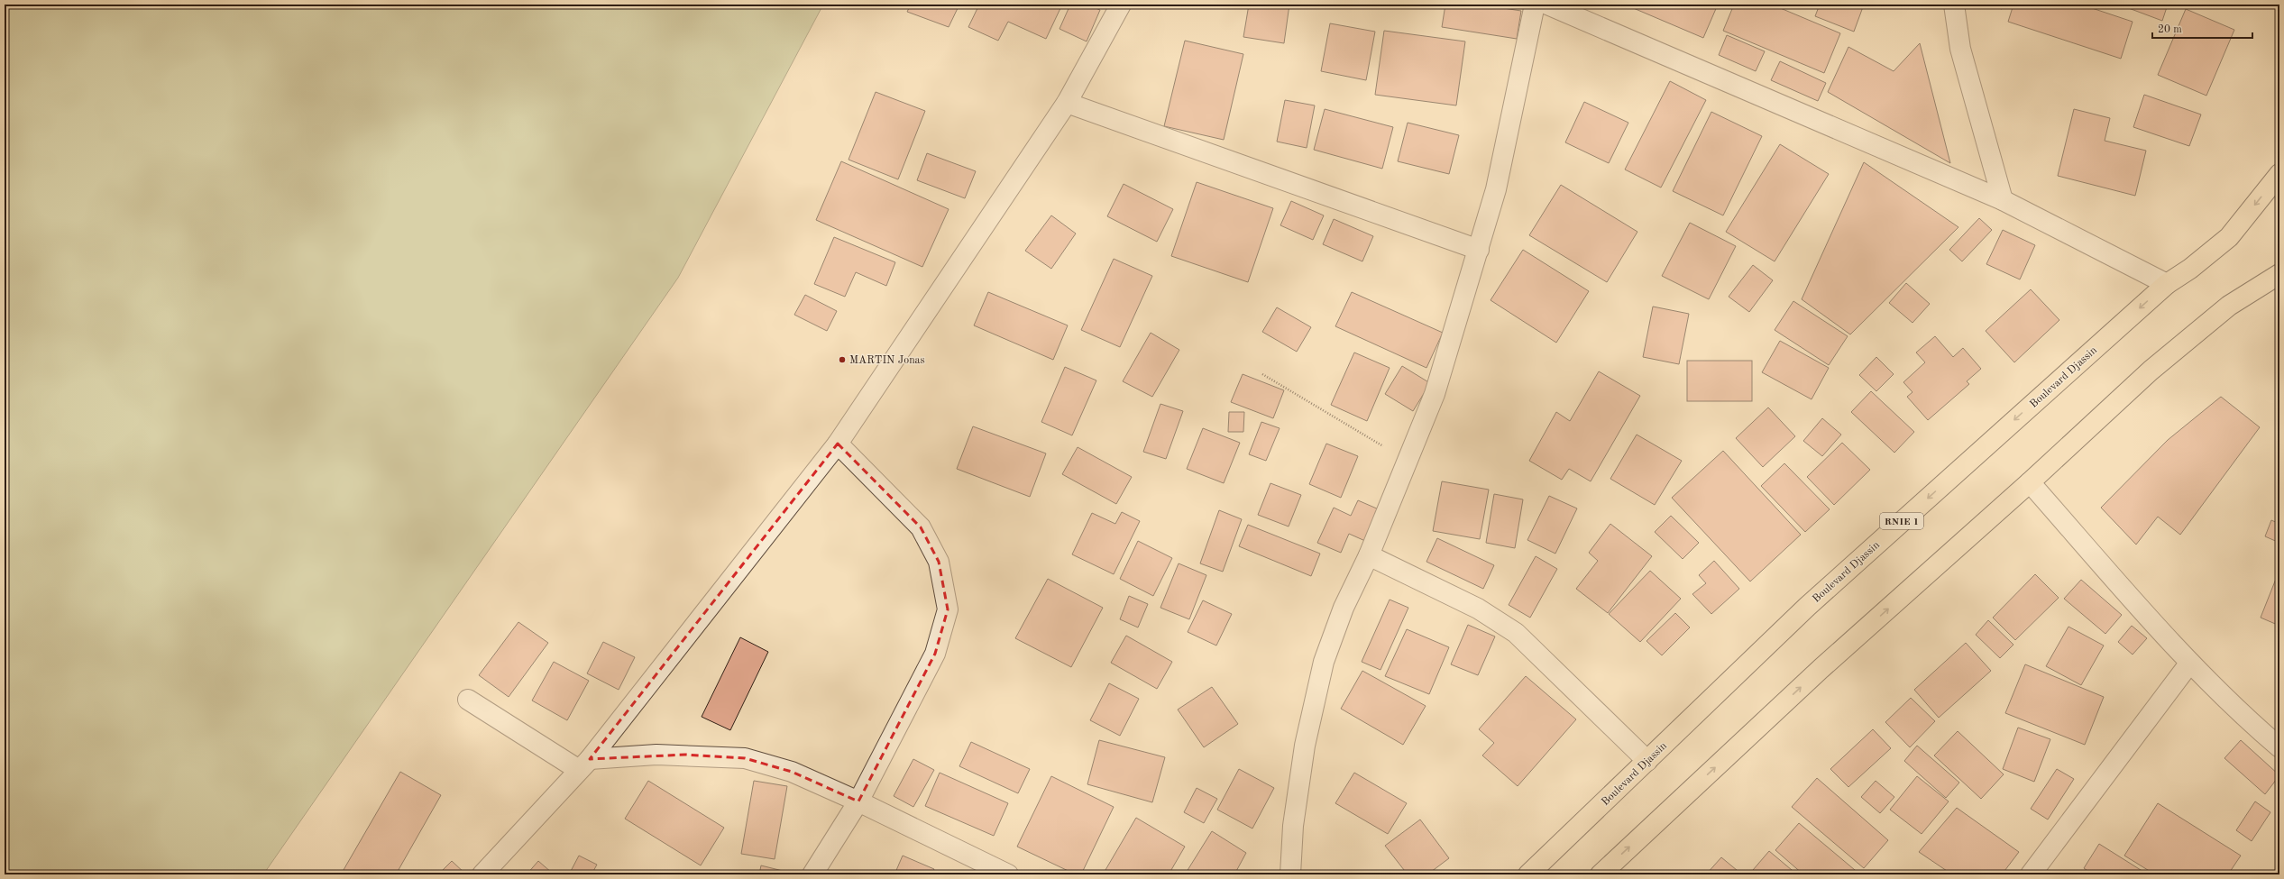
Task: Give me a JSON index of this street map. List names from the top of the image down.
{
  "streets": {
    "highway": ["Boulevard Djassin", "RNIE 1"]
  },
  "places": ["MARTIN Jonas"],
  "scale_bar": "20 m"
}
